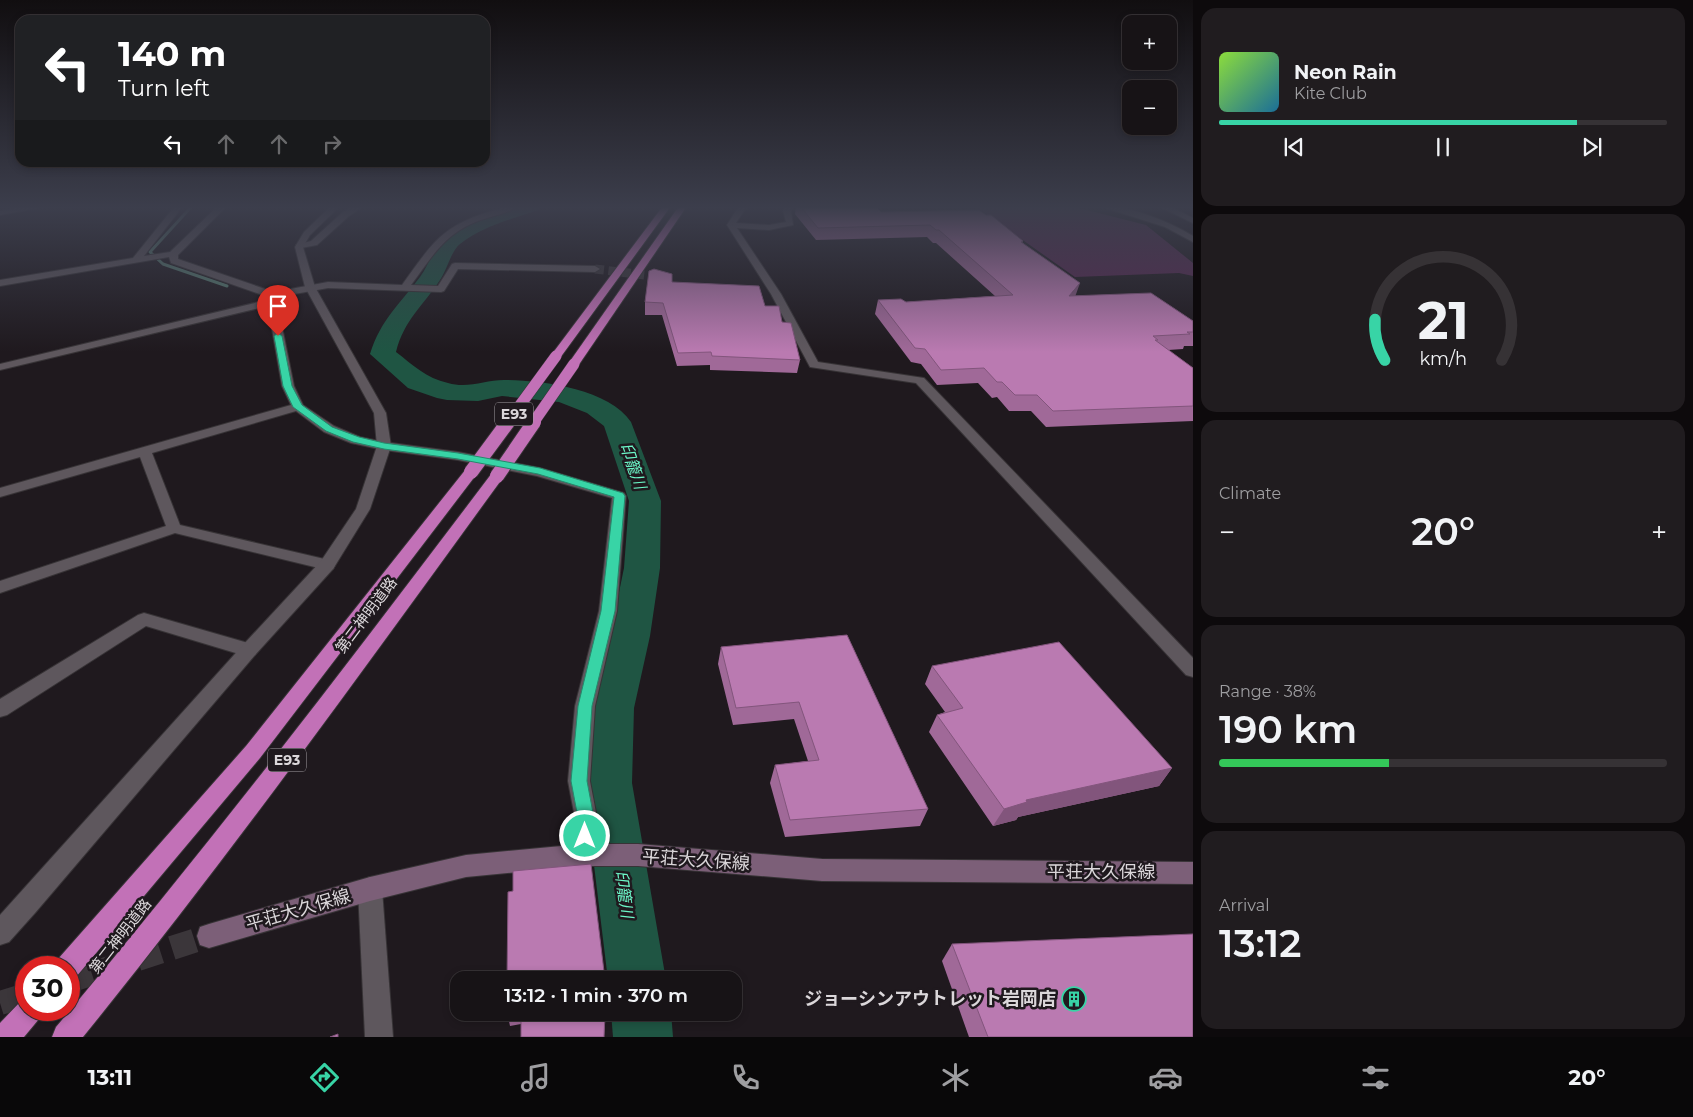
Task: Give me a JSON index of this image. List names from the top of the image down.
{
  "streets": {
    "highway": ["E93", "第二神明道路"],
    "main road": ["平荘大久保線"]
  },
  "water": ["印籠川"],
  "places": {
    "building": ["ジョーシンアウトレット岩岡店"]
  },
  "page": {
    "map_buttons": ["+", "−"],
    "turn": ["140 m", "Turn left"],
    "song": ["Neon Rain", "Kite Club"],
    "tile": [
      "Climate",
      ["Range · 38%", "190 km"],
      ["Arrival", "13:12"]
    ],
    "heat": ["−", "20°", "+"],
    "limit": "30",
    "trip": "13:12 · 1 min · 370 m",
    "tabs": ["13:11", "20°"],
    "gauge": ["21", "km/h"]
  }
}
